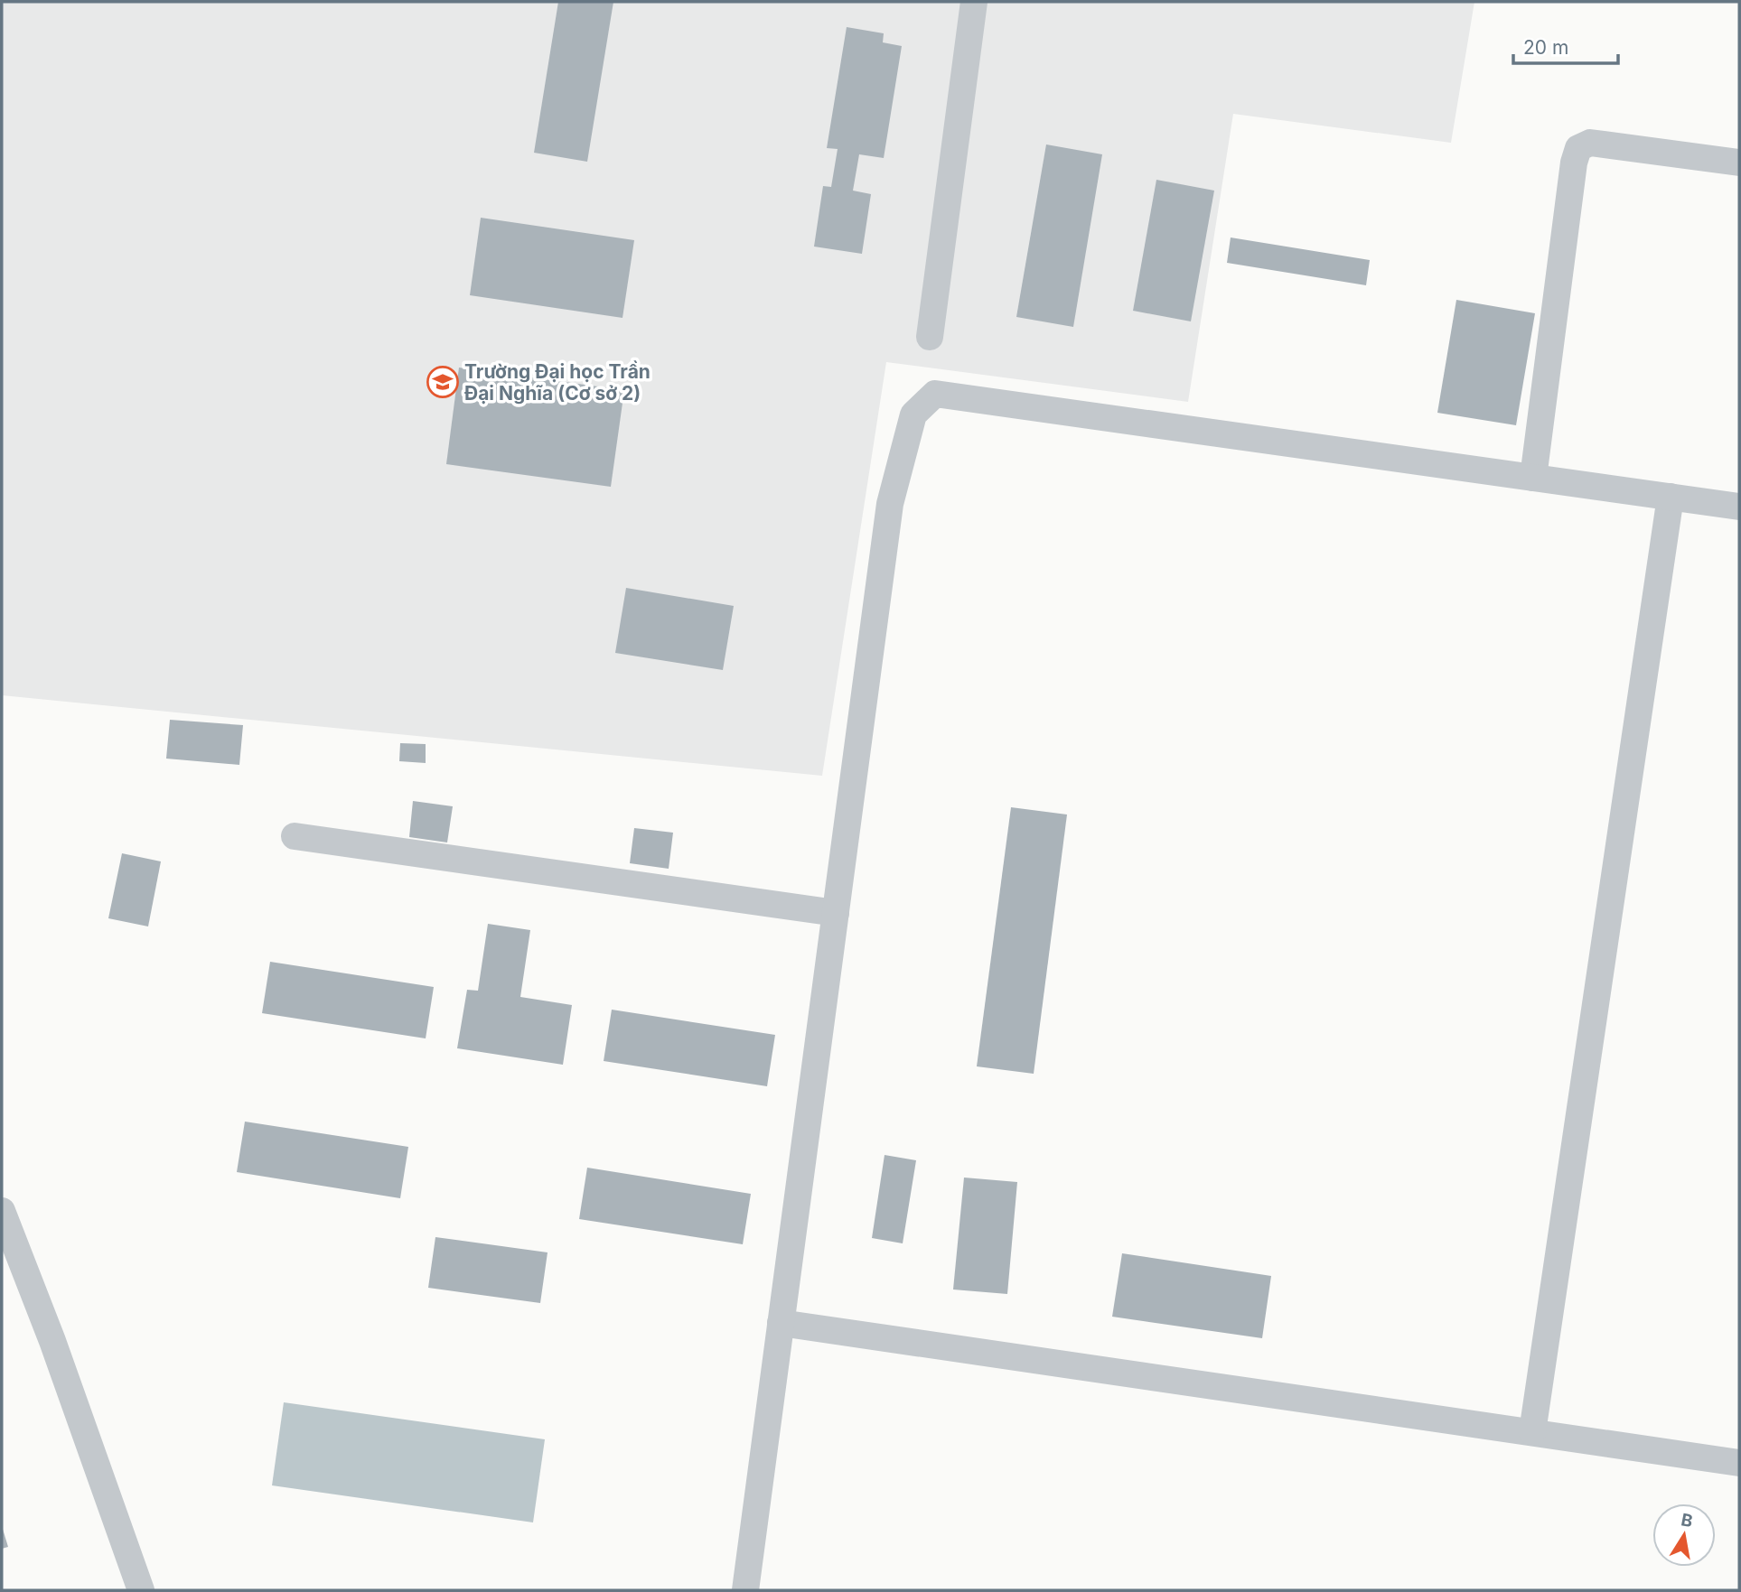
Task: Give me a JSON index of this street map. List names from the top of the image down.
{
  "places": {
    "school or university": ["Trường Đại học Trần Đại Nghĩa (Cơ sở 2)"]
  },
  "scale_bar": "20 m",
  "north": "top"
}
